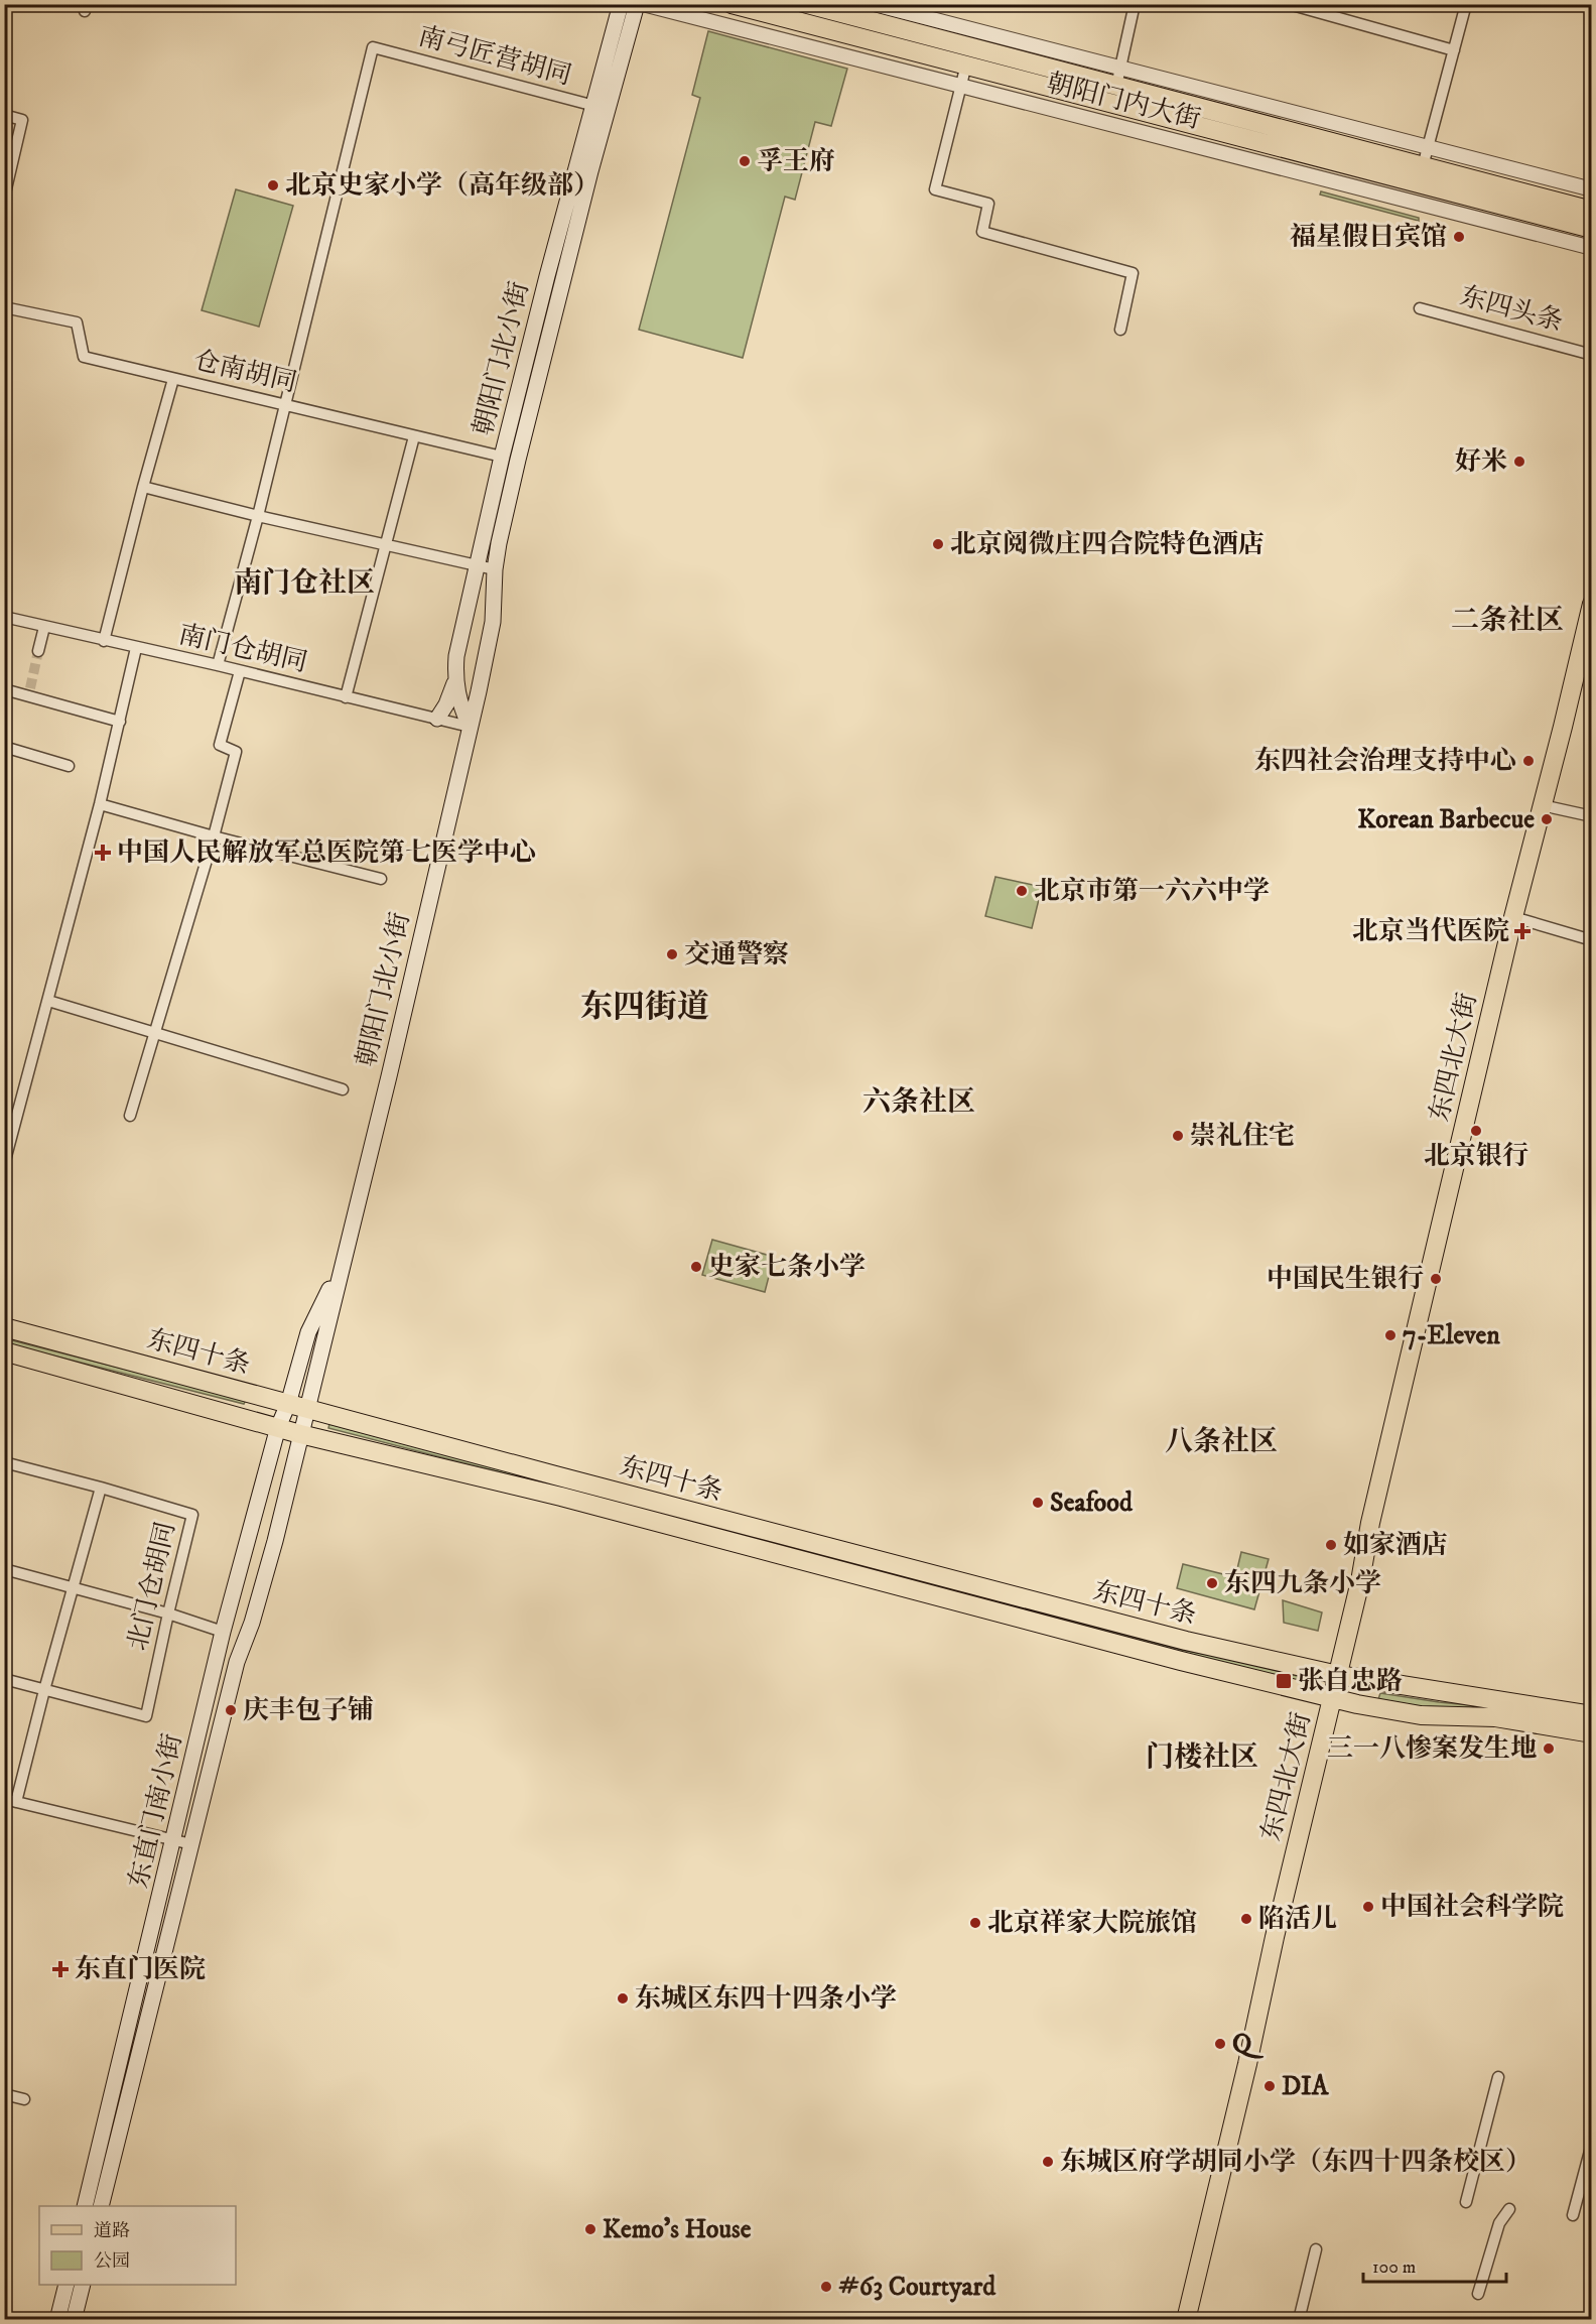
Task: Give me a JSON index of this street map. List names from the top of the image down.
{
  "streets": {
    "main road": [
      "朝阳门内大街",
      "朝阳门北小街",
      "东四北大街",
      "东四十条",
      "东直门南小街"
    ],
    "street": [
      "南弓匠营胡同",
      "东四头条",
      "仓南胡同",
      "南门仓胡同",
      "北门仓胡同"
    ]
  },
  "crossings": [
    ["南弓匠营胡同", "朝阳门北小街"],
    ["南弓匠营胡同", "仓南胡同"],
    ["朝阳门北小街", "仓南胡同"],
    ["朝阳门北小街", "南门仓胡同"],
    ["朝阳门北小街", "东四十条"],
    ["朝阳门北小街", "东直门南小街"],
    ["东四北大街", "东四十条"],
    ["东四十条", "东直门南小街"]
  ],
  "districts": [
    "南门仓社区",
    "二条社区",
    "东四街道",
    "六条社区",
    "八条社区",
    "门楼社区"
  ],
  "places": {
    "other": [
      "孚王府",
      "北京史家小学（高年级部）",
      "福星假日宾馆",
      "好米",
      "北京阅微庄四合院特色酒店",
      "东四社会治理支持中心",
      "Korean Barbecue",
      "北京市第一六六中学",
      "交通警察",
      "北京银行",
      "崇礼住宅",
      "史家七条小学",
      "中国民生银行",
      "7-Eleven",
      "Seafood",
      "如家酒店",
      "东四九条小学",
      "庆丰包子铺",
      "三一八惨案发生地",
      "中国社会科学院",
      "陷活儿",
      "北京祥家大院旅馆",
      "东城区东四十四条小学",
      "Q",
      "DIA",
      "东城区府学胡同小学（东四十四条校区）",
      "Kemo's House",
      "#63 Courtyard"
    ],
    "health": ["中国人民解放军总医院第七医学中心", "北京当代医院", "东直门医院"],
    "transit": ["张自忠路"]
  },
  "legend": ["道路", "公园"],
  "scale_bar": "100 m"
}
